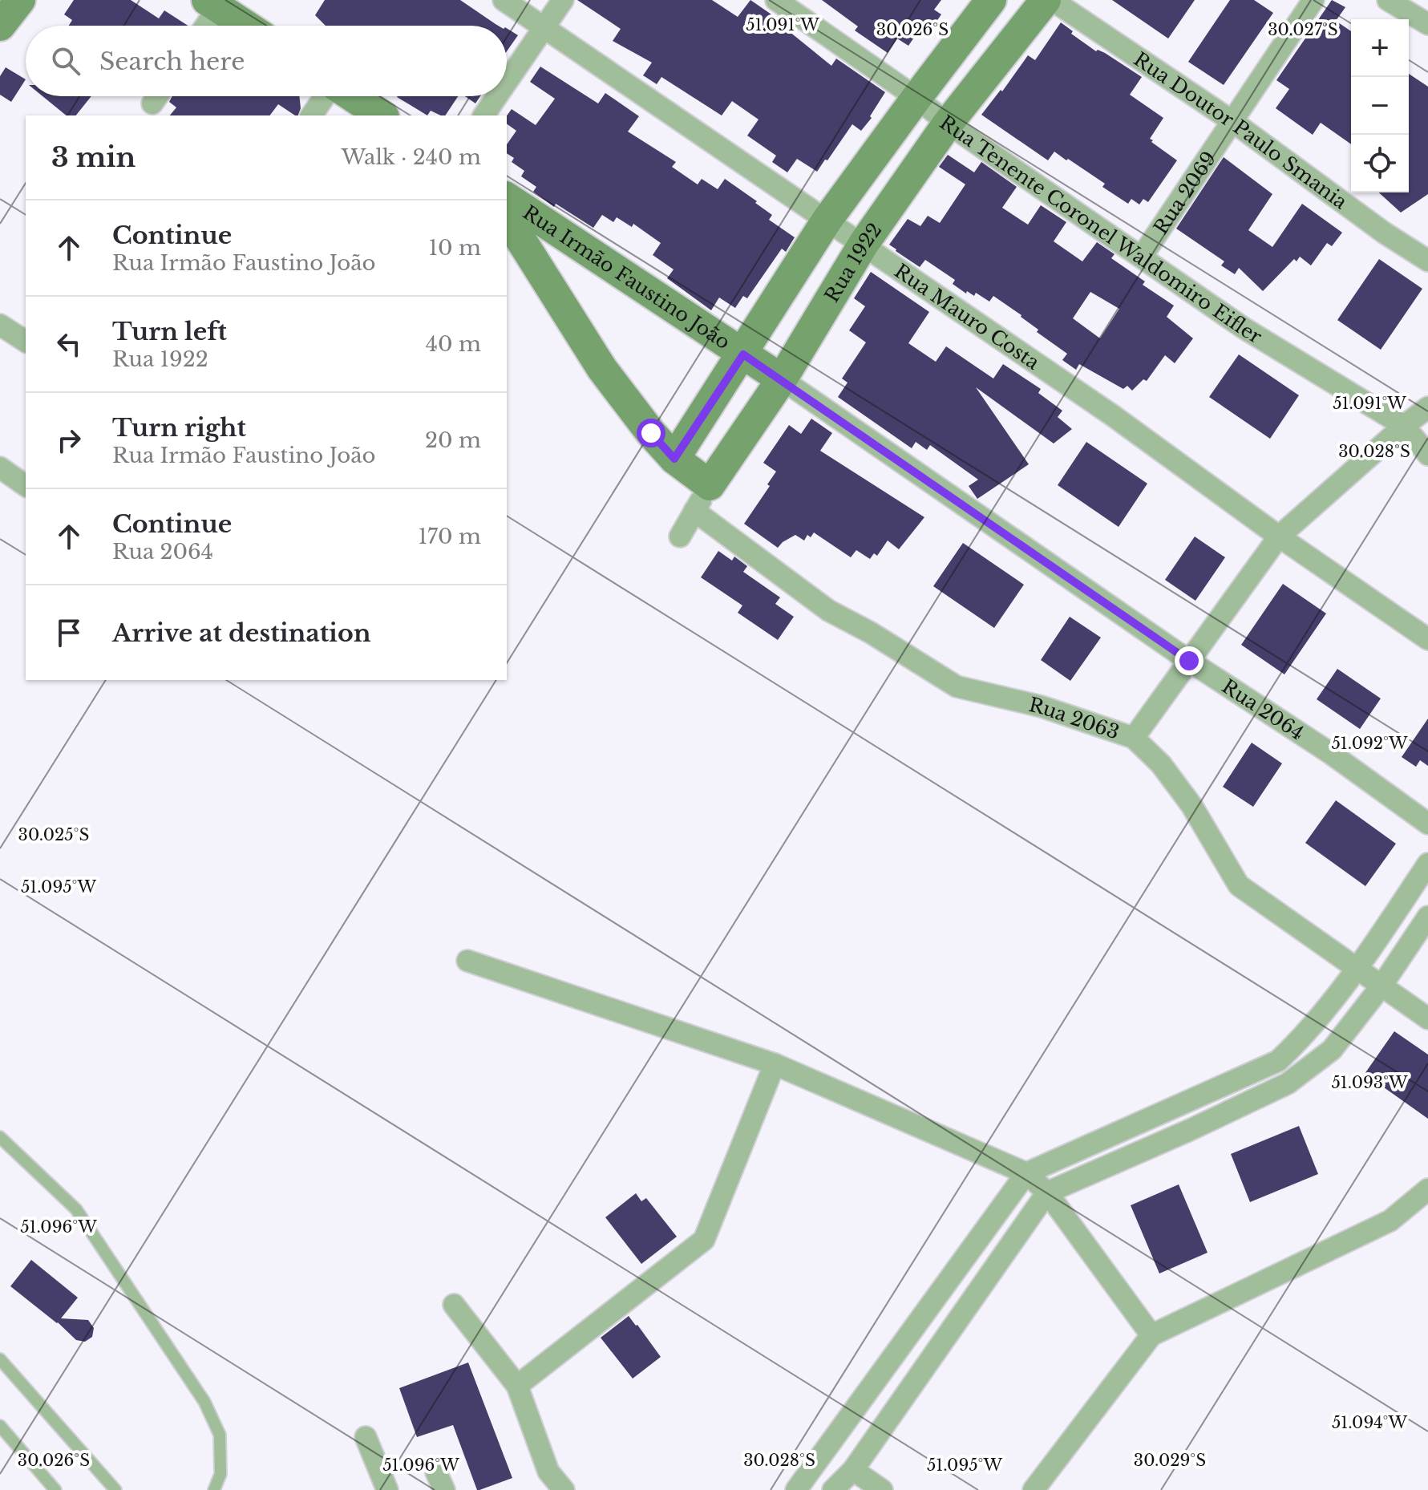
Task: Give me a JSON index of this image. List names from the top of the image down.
{
  "streets": {
    "street": [
      "Rua Doutor Paulo Smania",
      "Rua 2069",
      "Rua Tenente Coronel Waldomiro Eifler",
      "Rua 1922",
      "Rua Irmão Faustino João",
      "Rua Mauro Costa",
      "Rua 2064",
      "Rua 2063"
    ]
  },
  "crossings": [
    ["Rua Doutor Paulo Smania", "Rua 2069"],
    ["Rua 2069", "Rua Tenente Coronel Waldomiro Eifler"],
    ["Rua Tenente Coronel Waldomiro Eifler", "Rua 1922"],
    ["Rua 1922", "Rua Irmão Faustino João"],
    ["Rua 1922", "Rua Mauro Costa"],
    ["Rua 1922", "Rua 2064"],
    ["Rua 1922", "Rua 2063"],
    ["Rua Irmão Faustino João", "Rua 2064"],
    ["Rua Irmão Faustino João", "Rua 2063"]
  ],
  "page": {
    "map_buttons": ["+", "−"],
    "search": "Search here",
    "heading": ["3 min", "Walk · 240 m"],
    "list": [
      ["Continue", "Rua Irmão Faustino João", "10 m"],
      ["Turn left", "Rua 1922", "40 m"],
      ["Turn right", "Rua Irmão Faustino João", "20 m"],
      ["Continue", "Rua 2064", "170 m"],
      "Arrive at destination"
    ]
  },
  "coordinates": [
    "51.091°W",
    "30.026°S",
    "30.027°S",
    "30.028°S",
    "51.092°W",
    "30.025°S",
    "51.095°W",
    "51.093°W",
    "51.096°W",
    "51.094°W",
    "30.029°S"
  ]
}
